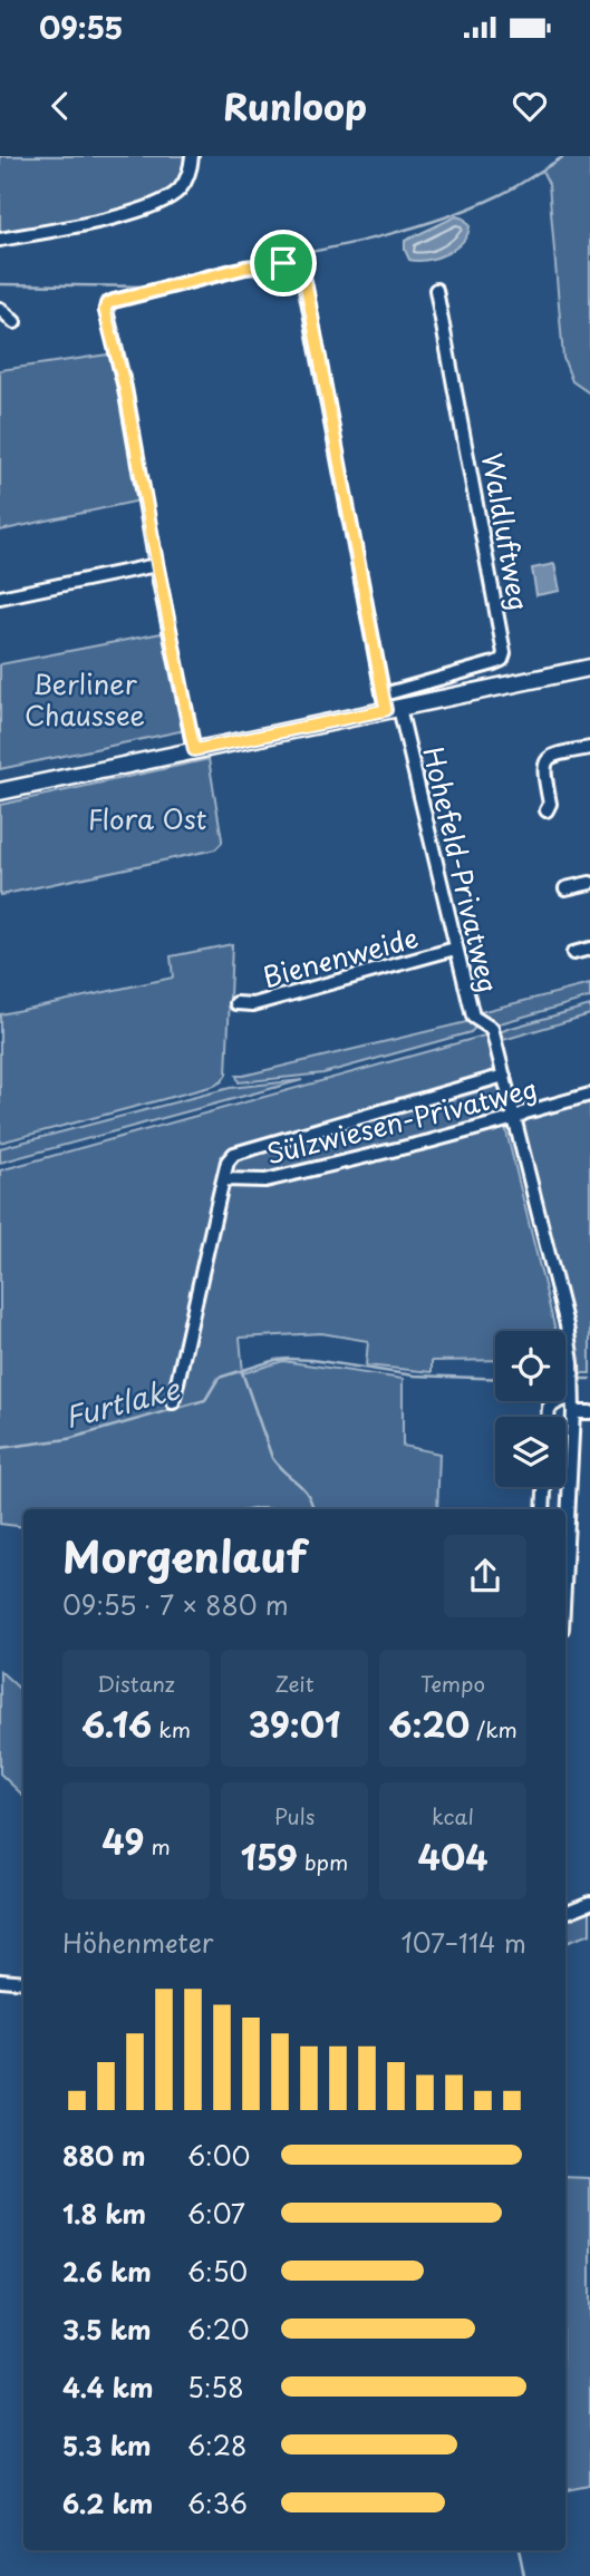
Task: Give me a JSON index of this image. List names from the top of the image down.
{
  "streets": {
    "street": [
      "Waldluftweg",
      "Hohefeld-Privatweg",
      "Bienenweide",
      "Sülzwiesen-Privatweg"
    ]
  },
  "crossings": [
    ["Waldluftweg", "Hohefeld-Privatweg"],
    ["Hohefeld-Privatweg", "Bienenweide"],
    ["Hohefeld-Privatweg", "Sülzwiesen-Privatweg"]
  ],
  "water": ["Furtlake"],
  "parks": ["Berliner Chaussee", "Flora Ost"],
  "page": {
    "status": "09:55",
    "header": "Runloop",
    "heading": ["Morgenlauf", "09:55 · 7 × 880 m"],
    "stats": [
      ["Distanz", "6.16 km"],
      ["Zeit", "39:01"],
      ["Tempo", "6:20 /km"],
      ["49 m"],
      ["Puls", "159 bpm"],
      ["kcal", "404"]
    ],
    "chart": ["Höhenmeter", "107–114 m"],
    "list": [
      {
        "name": "880 m",
        "note": "6:00"
      },
      {
        "name": "1.8 km",
        "note": "6:07"
      },
      {
        "name": "2.6 km",
        "note": "6:50"
      },
      {
        "name": "3.5 km",
        "note": "6:20"
      },
      {
        "name": "4.4 km",
        "note": "5:58"
      },
      {
        "name": "5.3 km",
        "note": "6:28"
      },
      {
        "name": "6.2 km",
        "note": "6:36"
      }
    ]
  }
}
